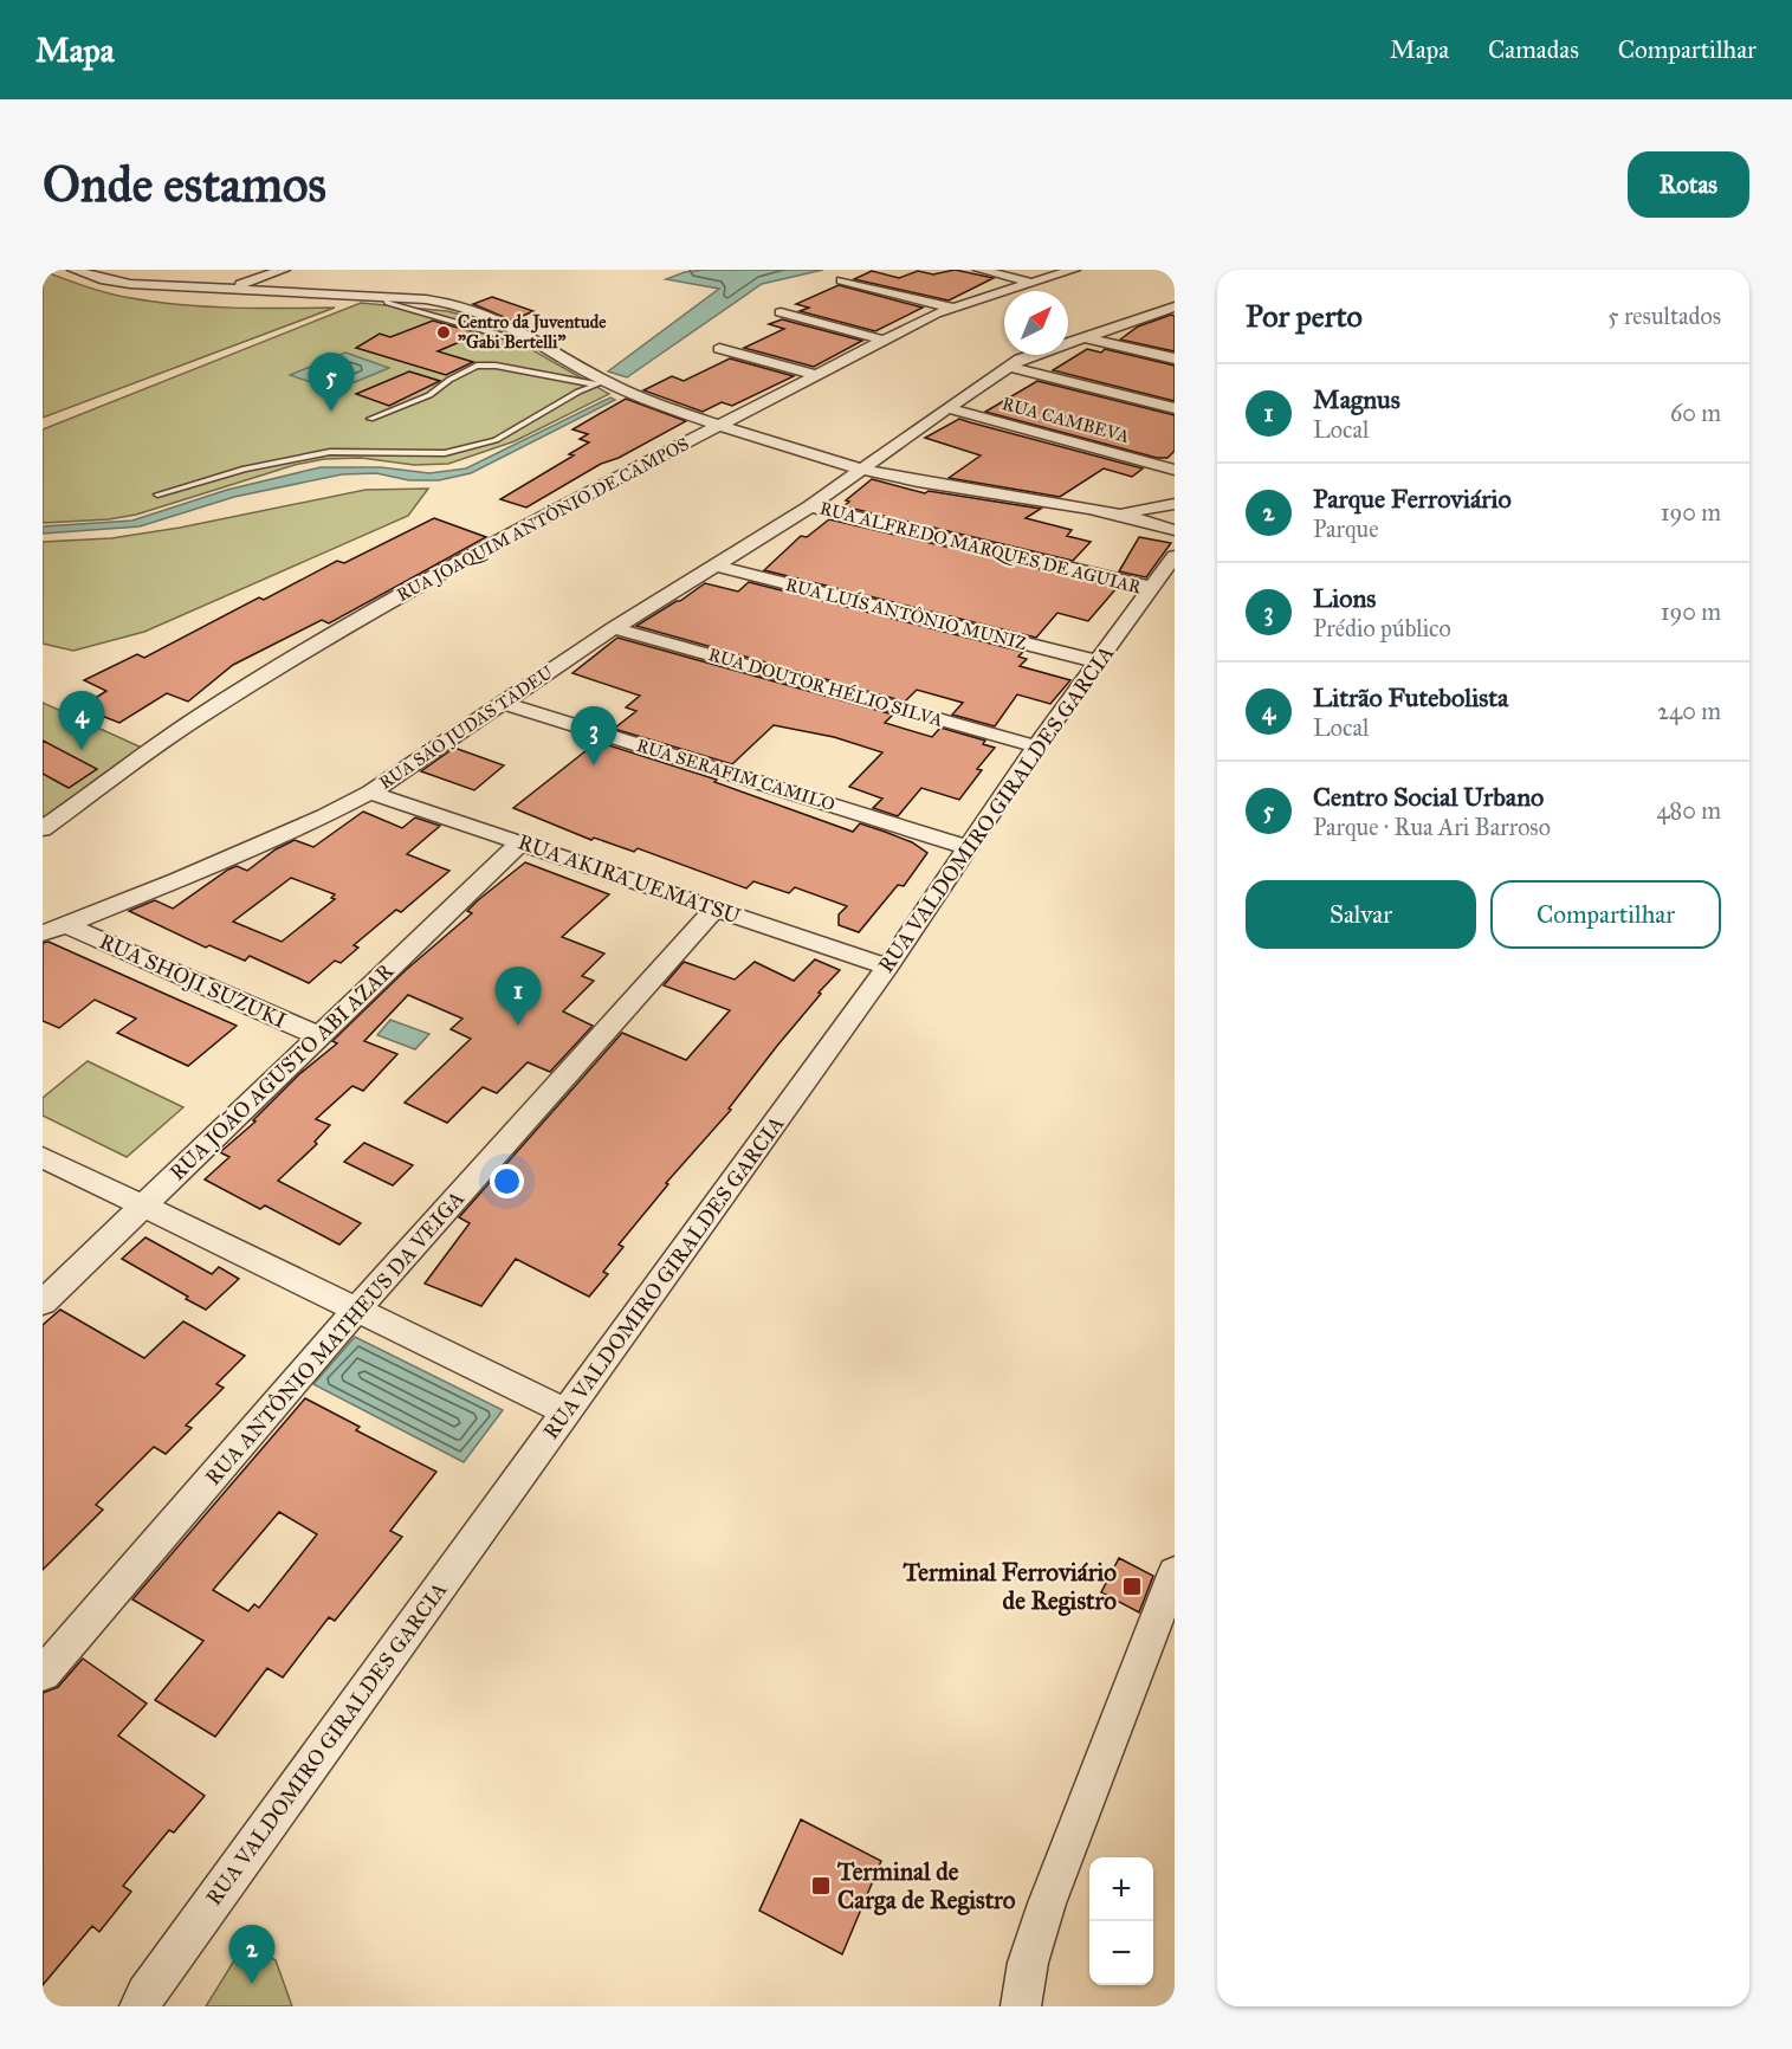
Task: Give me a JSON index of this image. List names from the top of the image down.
{
  "streets": {
    "street": [
      "RUA CAMBEVA",
      "RUA JOAQUIM ANTÔNIO DE CAMPOS",
      "RUA ALFREDO MARQUES DE AGUIAR",
      "RUA LUÍS ANTÔNIO MUNIZ",
      "RUA DOUTOR HÉLIO SILVA",
      "RUA SÃO JUDAS TADEU",
      "RUA SERAFIM CAMILO",
      "RUA VALDOMIRO GIRALDES GARCIA",
      "RUA AKIRA UEMATSU",
      "RUA SHOJI SUZUKI",
      "RUA JOÃO AGUSTO ABI AZAR",
      "RUA ANTÔNIO MATHEUS DA VEIGA"
    ]
  },
  "crossings": [
    ["RUA CAMBEVA", "RUA SÃO JUDAS TADEU"],
    ["RUA ALFREDO MARQUES DE AGUIAR", "RUA SÃO JUDAS TADEU"],
    ["RUA ALFREDO MARQUES DE AGUIAR", "RUA VALDOMIRO GIRALDES GARCIA"],
    ["RUA LUÍS ANTÔNIO MUNIZ", "RUA SÃO JUDAS TADEU"],
    ["RUA LUÍS ANTÔNIO MUNIZ", "RUA VALDOMIRO GIRALDES GARCIA"],
    ["RUA DOUTOR HÉLIO SILVA", "RUA SÃO JUDAS TADEU"],
    ["RUA DOUTOR HÉLIO SILVA", "RUA VALDOMIRO GIRALDES GARCIA"],
    ["RUA SÃO JUDAS TADEU", "RUA SERAFIM CAMILO"],
    ["RUA SÃO JUDAS TADEU", "RUA AKIRA UEMATSU"],
    ["RUA SÃO JUDAS TADEU", "RUA SHOJI SUZUKI"],
    ["RUA SERAFIM CAMILO", "RUA VALDOMIRO GIRALDES GARCIA"],
    ["RUA VALDOMIRO GIRALDES GARCIA", "RUA AKIRA UEMATSU"],
    ["RUA AKIRA UEMATSU", "RUA JOÃO AGUSTO ABI AZAR"],
    ["RUA AKIRA UEMATSU", "RUA ANTÔNIO MATHEUS DA VEIGA"],
    ["RUA SHOJI SUZUKI", "RUA JOÃO AGUSTO ABI AZAR"]
  ],
  "places": {
    "other": ["Centro da Juventude \"Gabi Bertelli\""],
    "transit": ["Terminal Ferroviário de Registro", "Terminal de Carga de Registro"]
  },
  "north": "top right",
  "page": {
    "header": "Mapa",
    "nav": ["Mapa", "Camadas", "Compartilhar"],
    "buttons": [
      "Rotas",
      ["Salvar", "Compartilhar"]
    ],
    "title": "Onde estamos",
    "heading": ["Por perto", "5 resultados"],
    "pins": [
      "5",
      "4",
      "3",
      "1",
      "2"
    ],
    "list": [
      {
        "mark": "1",
        "name": "Magnus",
        "note": "Local",
        "value": "60 m"
      },
      {
        "mark": "2",
        "name": "Parque Ferroviário",
        "note": "Parque",
        "value": "190 m"
      },
      {
        "mark": "3",
        "name": "Lions",
        "note": "Prédio público",
        "value": "190 m"
      },
      {
        "mark": "4",
        "name": "Litrão Futebolista",
        "note": "Local",
        "value": "240 m"
      },
      {
        "mark": "5",
        "name": "Centro Social Urbano",
        "note": "Parque · Rua Ari Barroso",
        "value": "480 m"
      }
    ],
    "map_buttons": ["+", "−"]
  }
}
